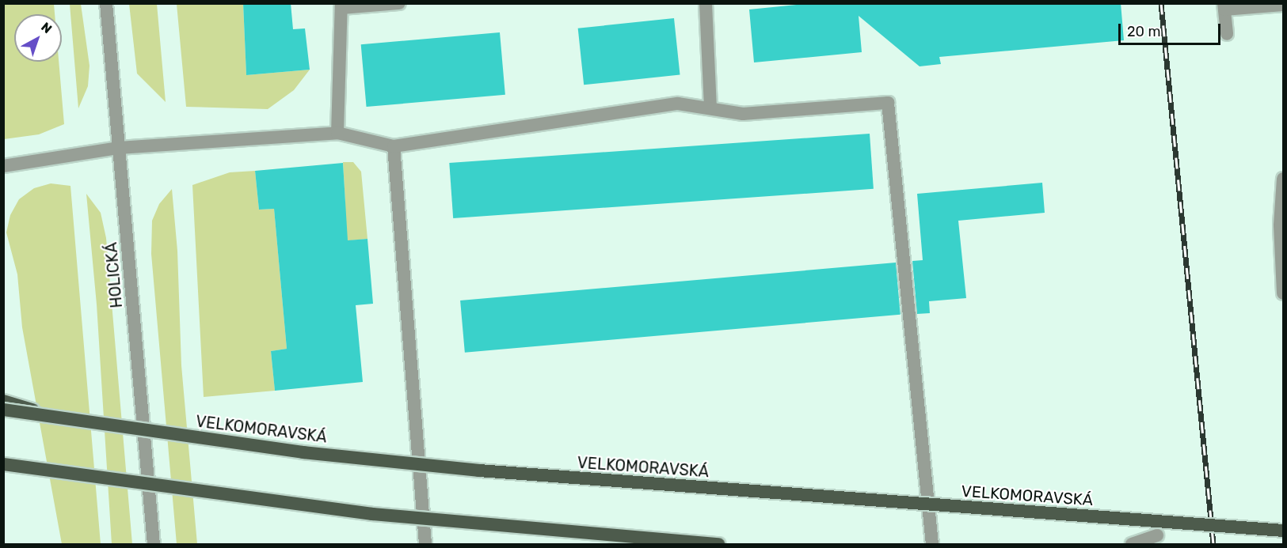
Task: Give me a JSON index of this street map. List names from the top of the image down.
{
  "streets": {
    "main road": ["VELKOMORAVSKÁ"],
    "street": ["HOLICKÁ"]
  },
  "scale_bar": "20 m",
  "north": "top right"
}
